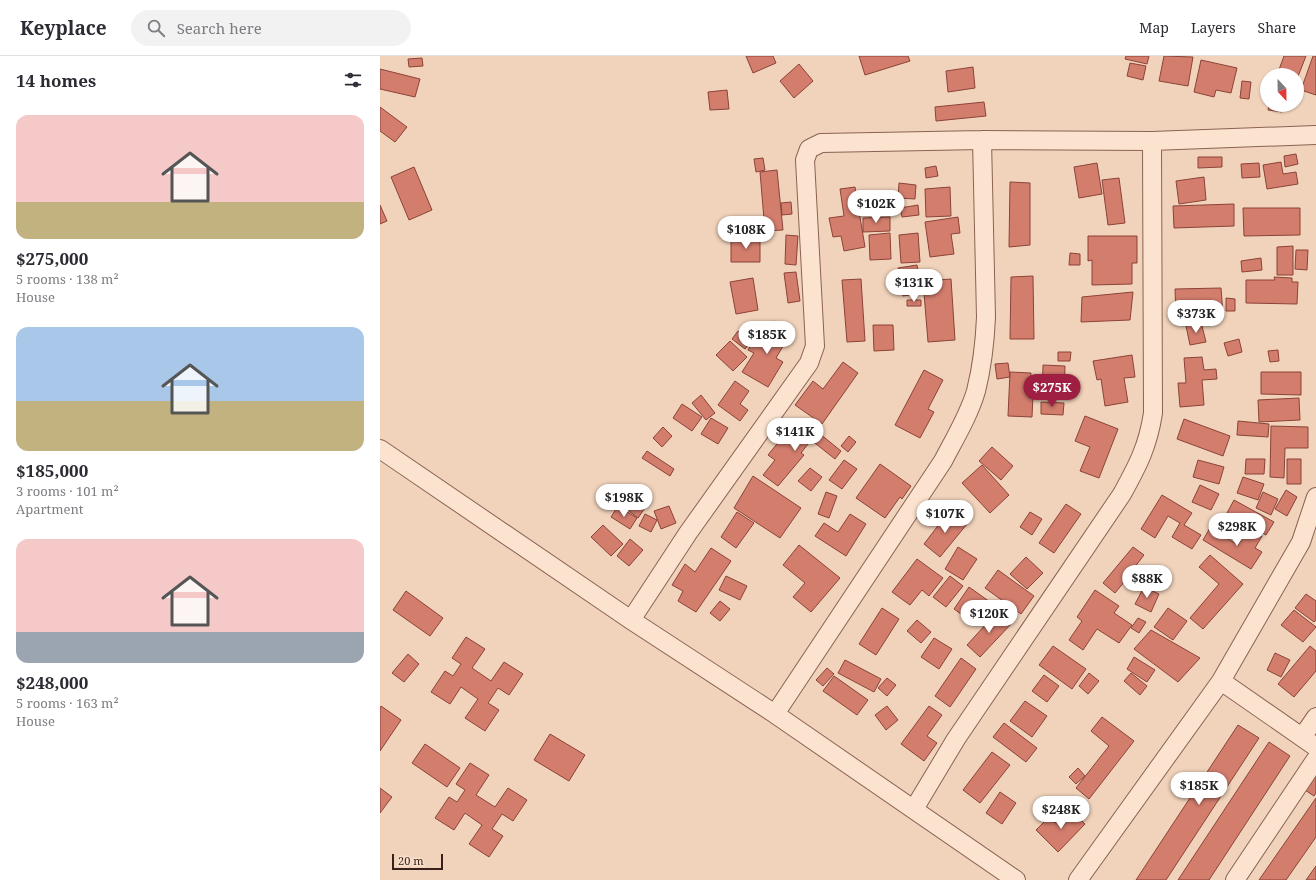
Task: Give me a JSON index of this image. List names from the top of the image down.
{
  "scale_bar": "20 m",
  "north": "bottom",
  "page": {
    "header": "Keyplace",
    "search": "Search here",
    "nav": ["Map", "Layers", "Share"],
    "heading": "14 homes",
    "list": [
      {
        "name": "$275,000",
        "note": "5 rooms · 138 m² · House"
      },
      {
        "name": "$185,000",
        "note": "3 rooms · 101 m² · Apartment"
      },
      {
        "name": "$248,000",
        "note": "5 rooms · 163 m² · House"
      }
    ],
    "price": [
      "$102K",
      "$108K",
      "$131K",
      "$373K",
      "$185K",
      "$275K",
      "$141K",
      "$198K",
      "$107K",
      "$298K",
      "$88K",
      "$120K",
      "$185K",
      "$248K"
    ],
    "scale": "20 m"
  }
}
